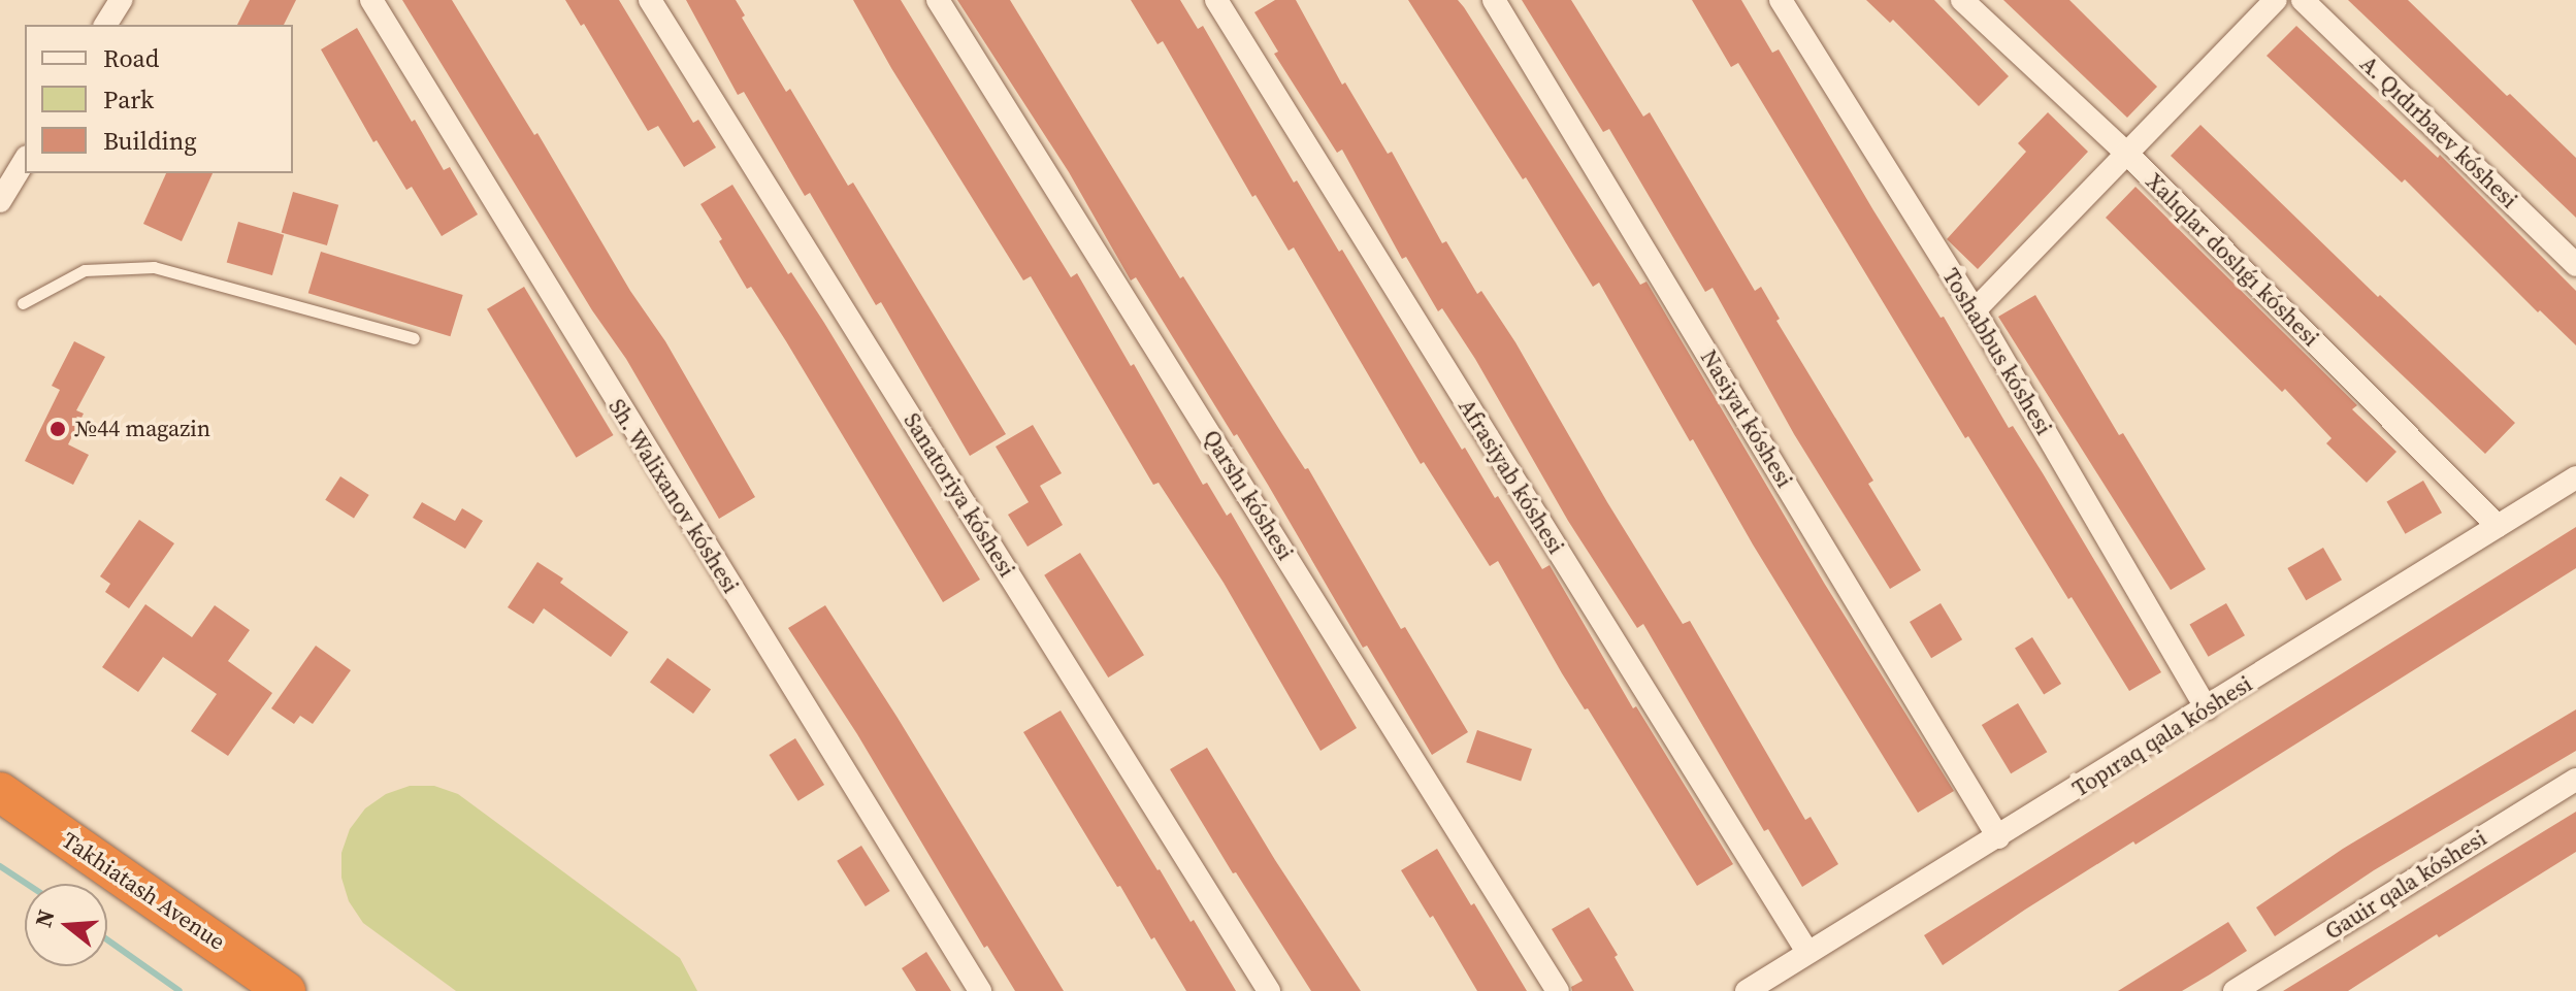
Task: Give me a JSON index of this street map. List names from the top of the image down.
{
  "streets": {
    "highway": ["Takhiatash Avenue"],
    "street": [
      "A. Qıdırbaev kóshesi",
      "Xalıqlar doslıǵı kóshesi",
      "Toshabbus kóshesi",
      "Nasiyat kóshesi",
      "Afrasiyab kóshesi",
      "Sanatoriya kóshesi",
      "Qarshı kóshesi",
      "Sh. Walixanov kóshesi",
      "Topıraq qala kóshesi",
      "Gauir qala kóshesi"
    ]
  },
  "crossings": [
    ["Xalıqlar doslıǵı kóshesi", "Topıraq qala kóshesi"],
    ["Toshabbus kóshesi", "Topıraq qala kóshesi"],
    ["Nasiyat kóshesi", "Topıraq qala kóshesi"],
    ["Afrasiyab kóshesi", "Topıraq qala kóshesi"]
  ],
  "places": ["№44 magazin"],
  "legend": ["Road", "Park", "Building"],
  "north": "left"
}
